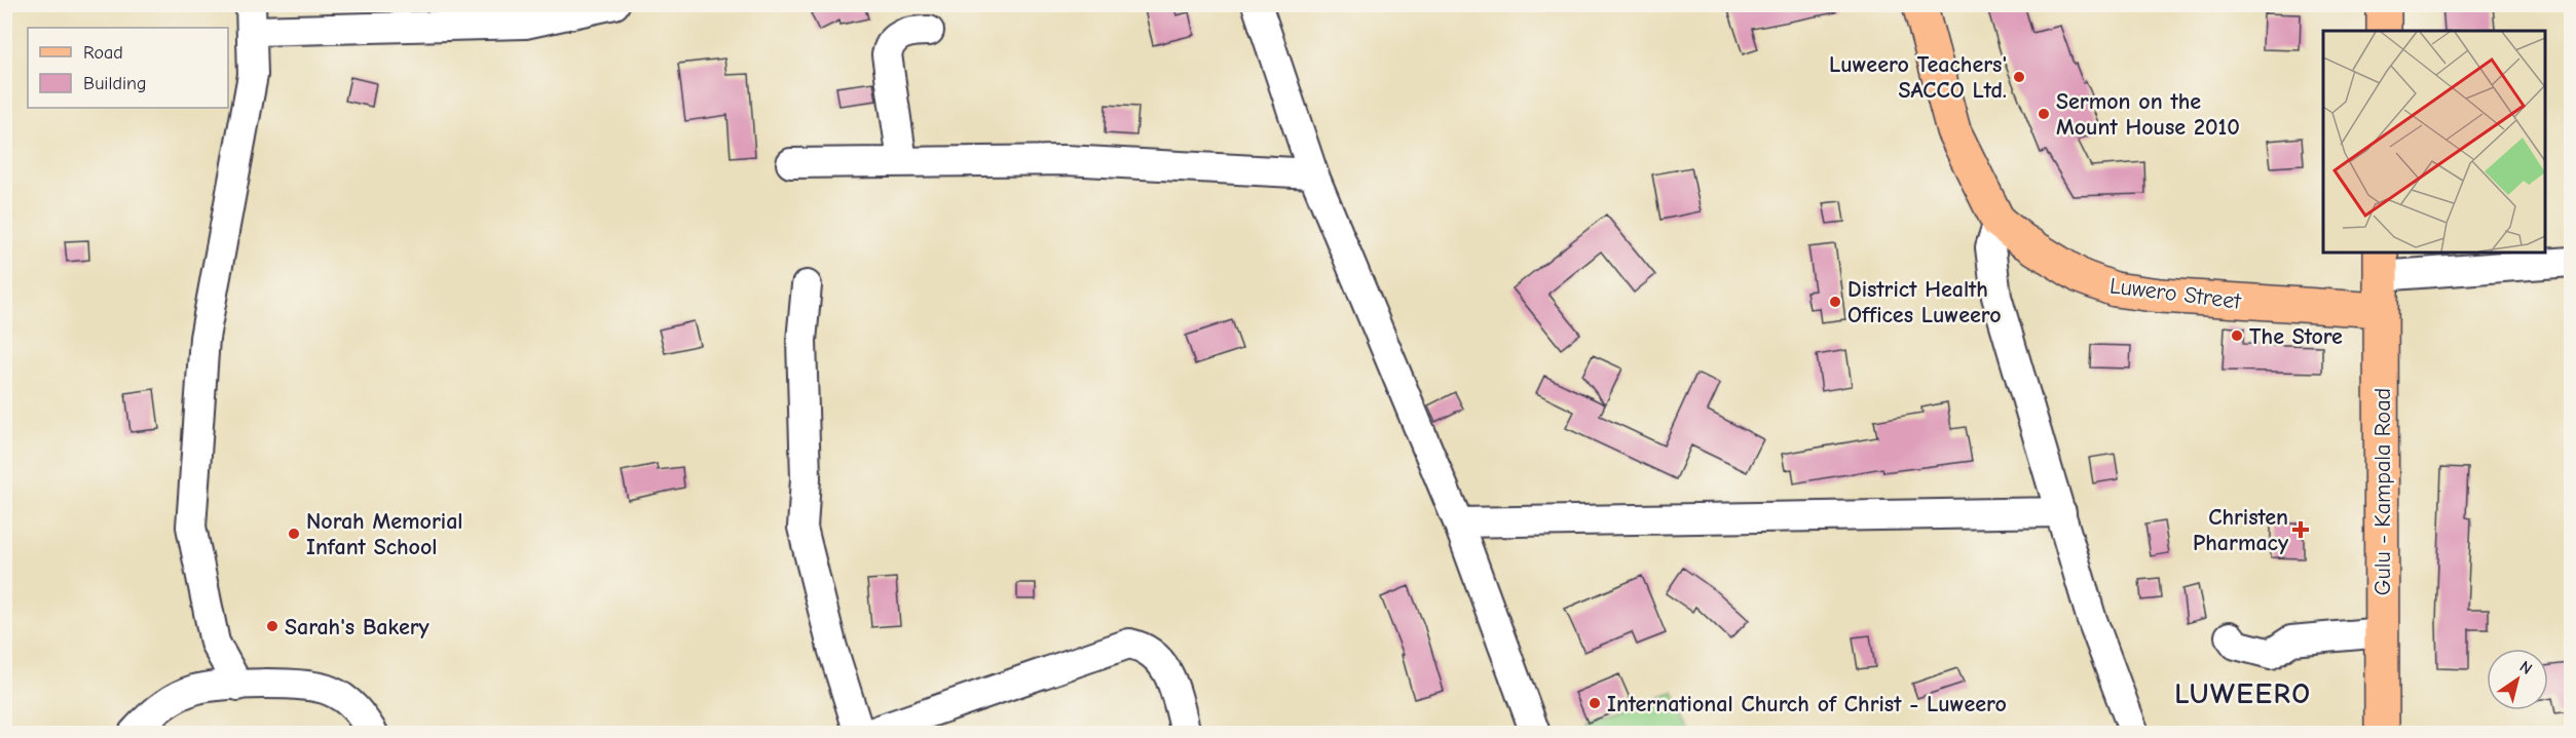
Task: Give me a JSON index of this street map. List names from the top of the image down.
{
  "streets": {
    "main road": ["Luwero Street", "Gulu - Kampala Road"]
  },
  "crossings": [
    ["Luwero Street", "Gulu - Kampala Road"]
  ],
  "districts": ["LUWEERO"],
  "places": {
    "other": [
      "Luweero Teachers' SACCO Ltd.",
      "Sermon on the Mount House 2010",
      "District Health Offices Luweero",
      "The Store",
      "Norah Memorial Infant School",
      "Sarah's Bakery",
      "International Church of Christ - Luweero"
    ],
    "health": ["Christen Pharmacy"]
  },
  "legend": ["Road", "Building"],
  "north": "top right"
}
